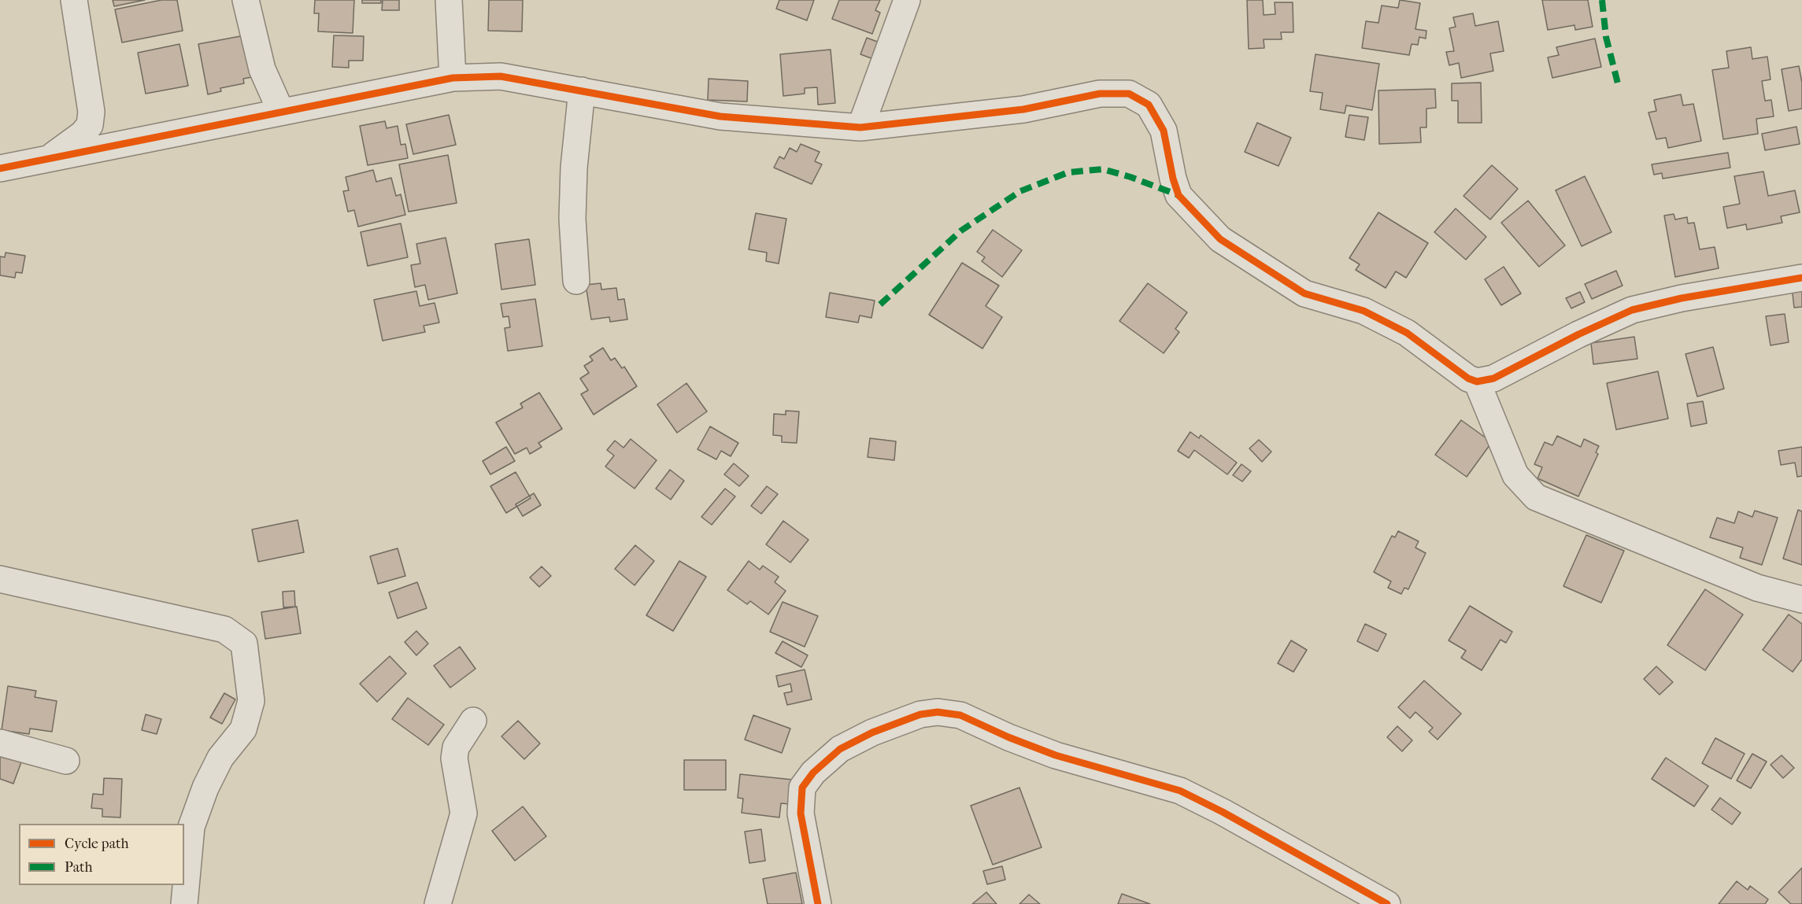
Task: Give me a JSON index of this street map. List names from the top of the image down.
{
  "legend": ["Cycle path", "Path"]
}
